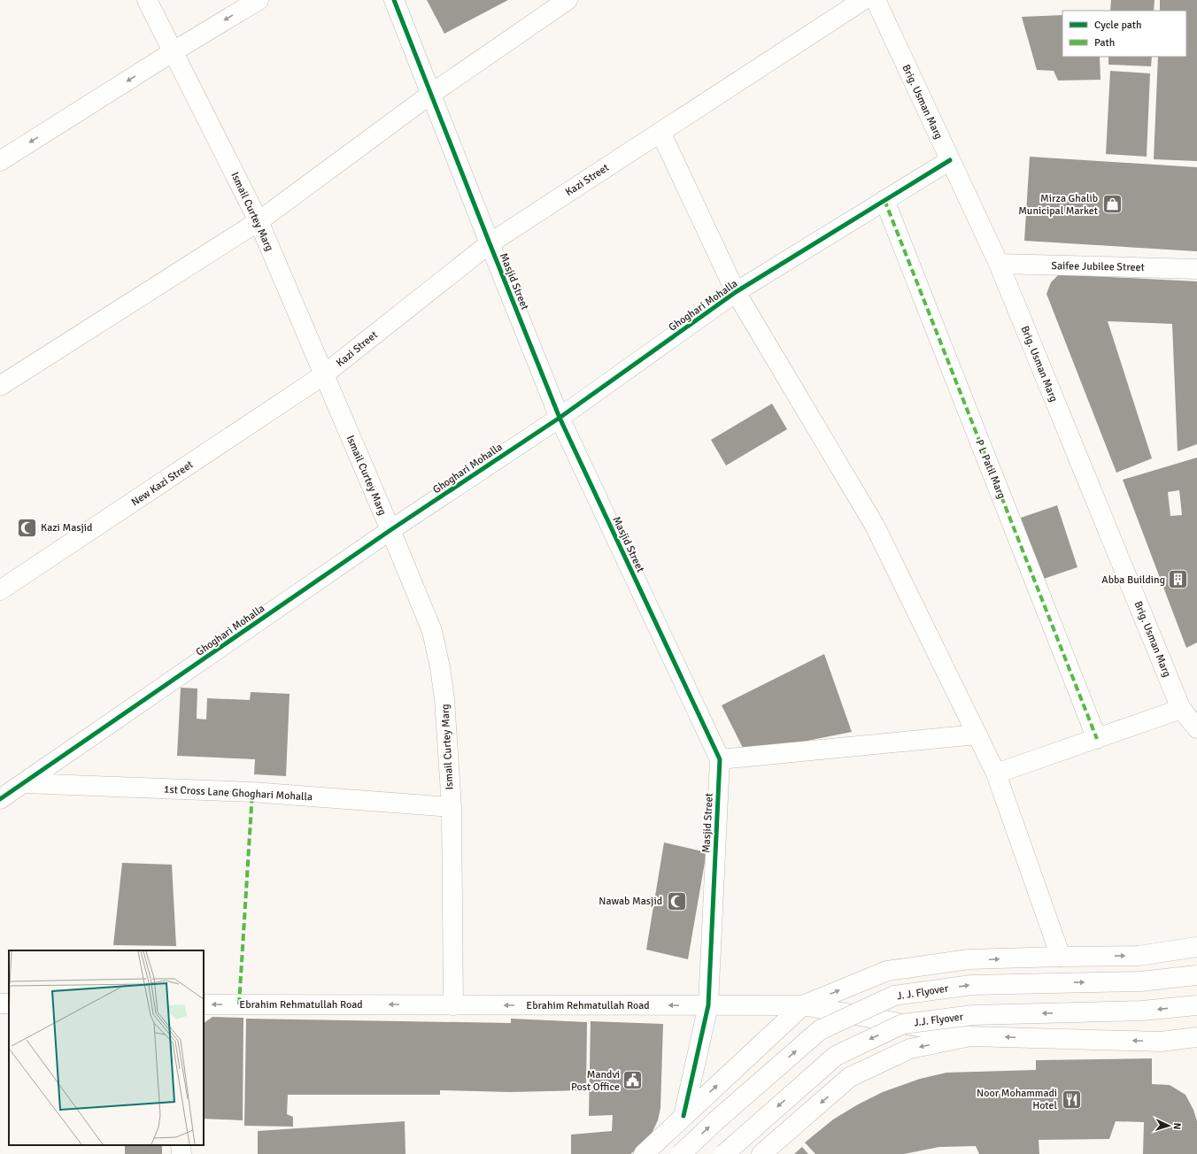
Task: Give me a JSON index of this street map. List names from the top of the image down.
{
  "streets": {
    "street": [
      "Brig. Usman Marg",
      "Kazi Street",
      "Ismail Curtey Marg",
      "Saifee Jubilee Street",
      "Masjid Street",
      "Ghoghari Mohalla",
      "P L Patil Marg",
      "New Kazi Street",
      "1st Cross Lane Ghoghari Mohalla",
      "J. J. Flyover",
      "Ebrahim Rehmatullah Road",
      "J.J. Flyover"
    ]
  },
  "crossings": [
    ["Brig. Usman Marg", "Saifee Jubilee Street"],
    ["Brig. Usman Marg", "Ghoghari Mohalla"],
    ["Kazi Street", "Ismail Curtey Marg"],
    ["Kazi Street", "Masjid Street"],
    ["Kazi Street", "New Kazi Street"],
    ["Ismail Curtey Marg", "Ghoghari Mohalla"],
    ["Ismail Curtey Marg", "New Kazi Street"],
    ["Ismail Curtey Marg", "1st Cross Lane Ghoghari Mohalla"],
    ["Ismail Curtey Marg", "Ebrahim Rehmatullah Road"],
    ["Masjid Street", "Ghoghari Mohalla"],
    ["Masjid Street", "Ebrahim Rehmatullah Road"],
    ["Ghoghari Mohalla", "P L Patil Marg"],
    ["Ghoghari Mohalla", "1st Cross Lane Ghoghari Mohalla"]
  ],
  "one_way": ["Ebrahim Rehmatullah Road"],
  "places": {
    "shop": ["Mirza Ghalib Municipal Market"],
    "mosque": ["Kazi Masjid", "Nawab Masjid"],
    "building": ["Abba Building"],
    "public building": ["Mandvi Post Office"],
    "restaurant": ["Noor Mohammadi Hotel"]
  },
  "legend": ["Cycle path", "Path"],
  "north": "right"
}
